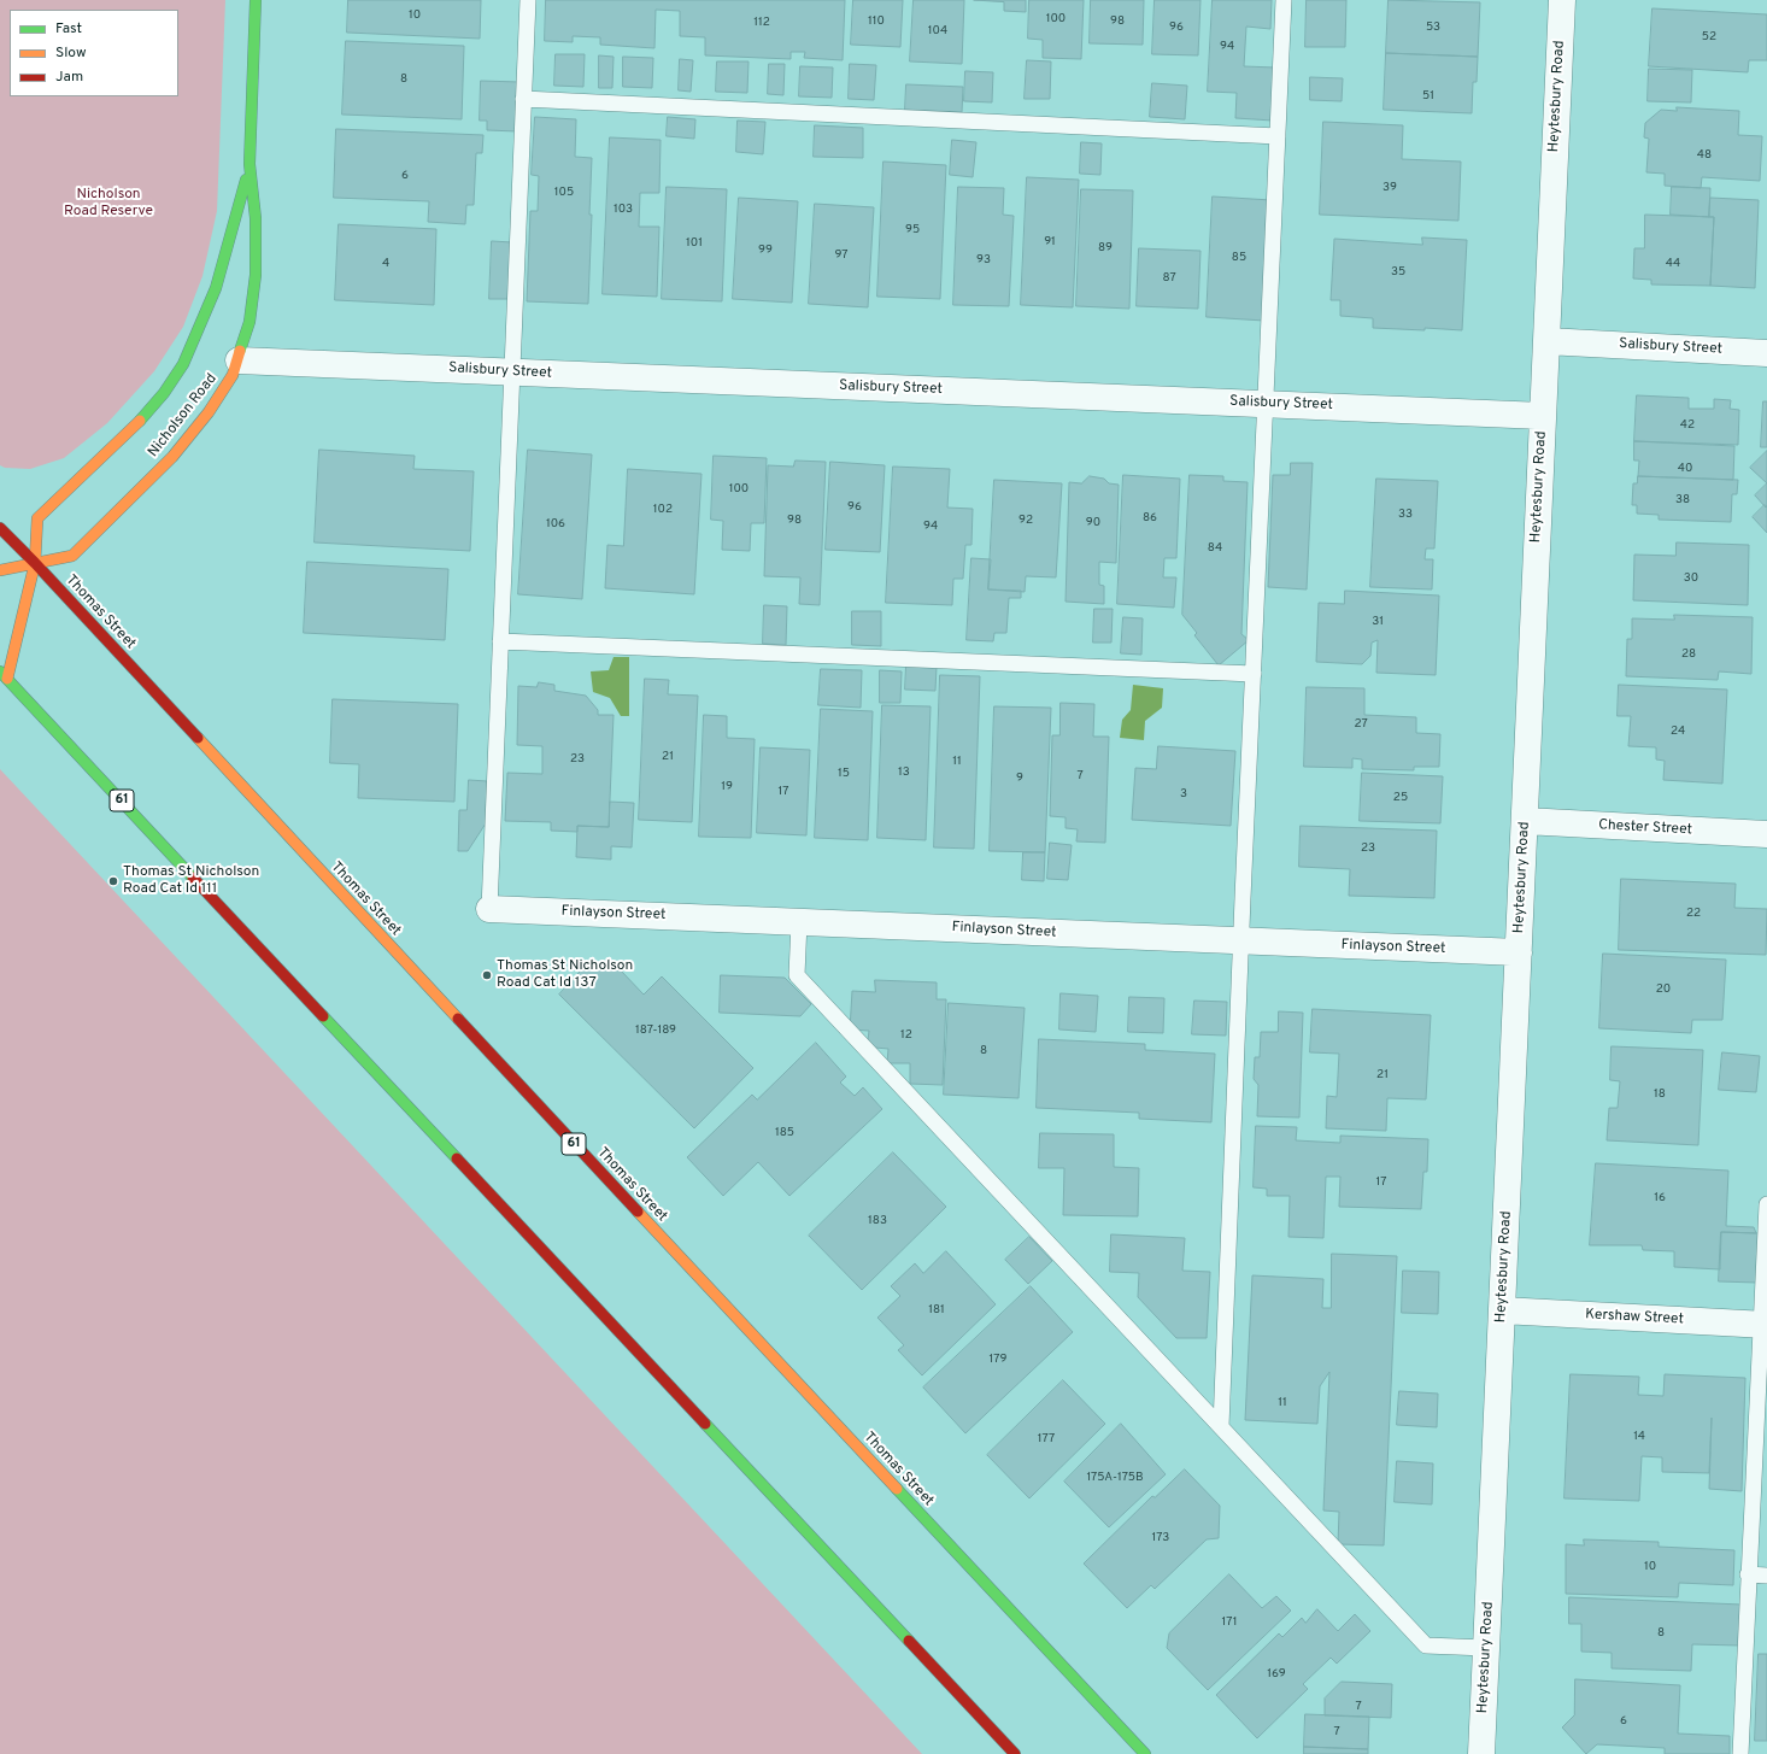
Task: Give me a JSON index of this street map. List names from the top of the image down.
{
  "streets": {
    "main road": ["Nicholson Road", "Thomas Street", "61"],
    "street": [
      "Heytesbury Road",
      "Salisbury Street",
      "Chester Street",
      "Finlayson Street",
      "Kershaw Street"
    ]
  },
  "crossings": [
    ["Heytesbury Road", "Salisbury Street"],
    ["Heytesbury Road", "Chester Street"],
    ["Heytesbury Road", "Finlayson Street"],
    ["Heytesbury Road", "Kershaw Street"],
    ["Salisbury Street", "Nicholson Road"],
    ["Nicholson Road", "Thomas Street"],
    ["Nicholson Road", "61"]
  ],
  "parks": ["Nicholson Road Reserve"],
  "places": ["Thomas St Nicholson Road Cat Id 111", "Thomas St Nicholson Road Cat Id 137"],
  "house_numbers": [
    "10",
    "100",
    "110",
    "98",
    "112",
    "96",
    "53",
    "104",
    "52",
    "94",
    "8",
    "51",
    "48",
    "6",
    "39",
    "105",
    "103",
    "95",
    "91",
    "101",
    "89",
    "99",
    "97",
    "85",
    "93",
    "4",
    "44",
    "35",
    "87",
    "42",
    "40",
    "100",
    "38",
    "96",
    "102",
    "33",
    "86",
    "98",
    "92",
    "90",
    "106",
    "94",
    "84",
    "30",
    "31",
    "28",
    "27",
    "24",
    "21",
    "23",
    "11",
    "13",
    "15",
    "7",
    "9",
    "19",
    "17",
    "3",
    "25",
    "23",
    "22",
    "20",
    "187-189",
    "12",
    "8",
    "21",
    "18",
    "185",
    "17",
    "16",
    "183",
    "181",
    "179",
    "11",
    "14",
    "177",
    "175A-175B",
    "173",
    "10",
    "171",
    "8",
    "169",
    "7",
    "6",
    "7"
  ],
  "legend": ["Fast", "Slow", "Jam"]
}
